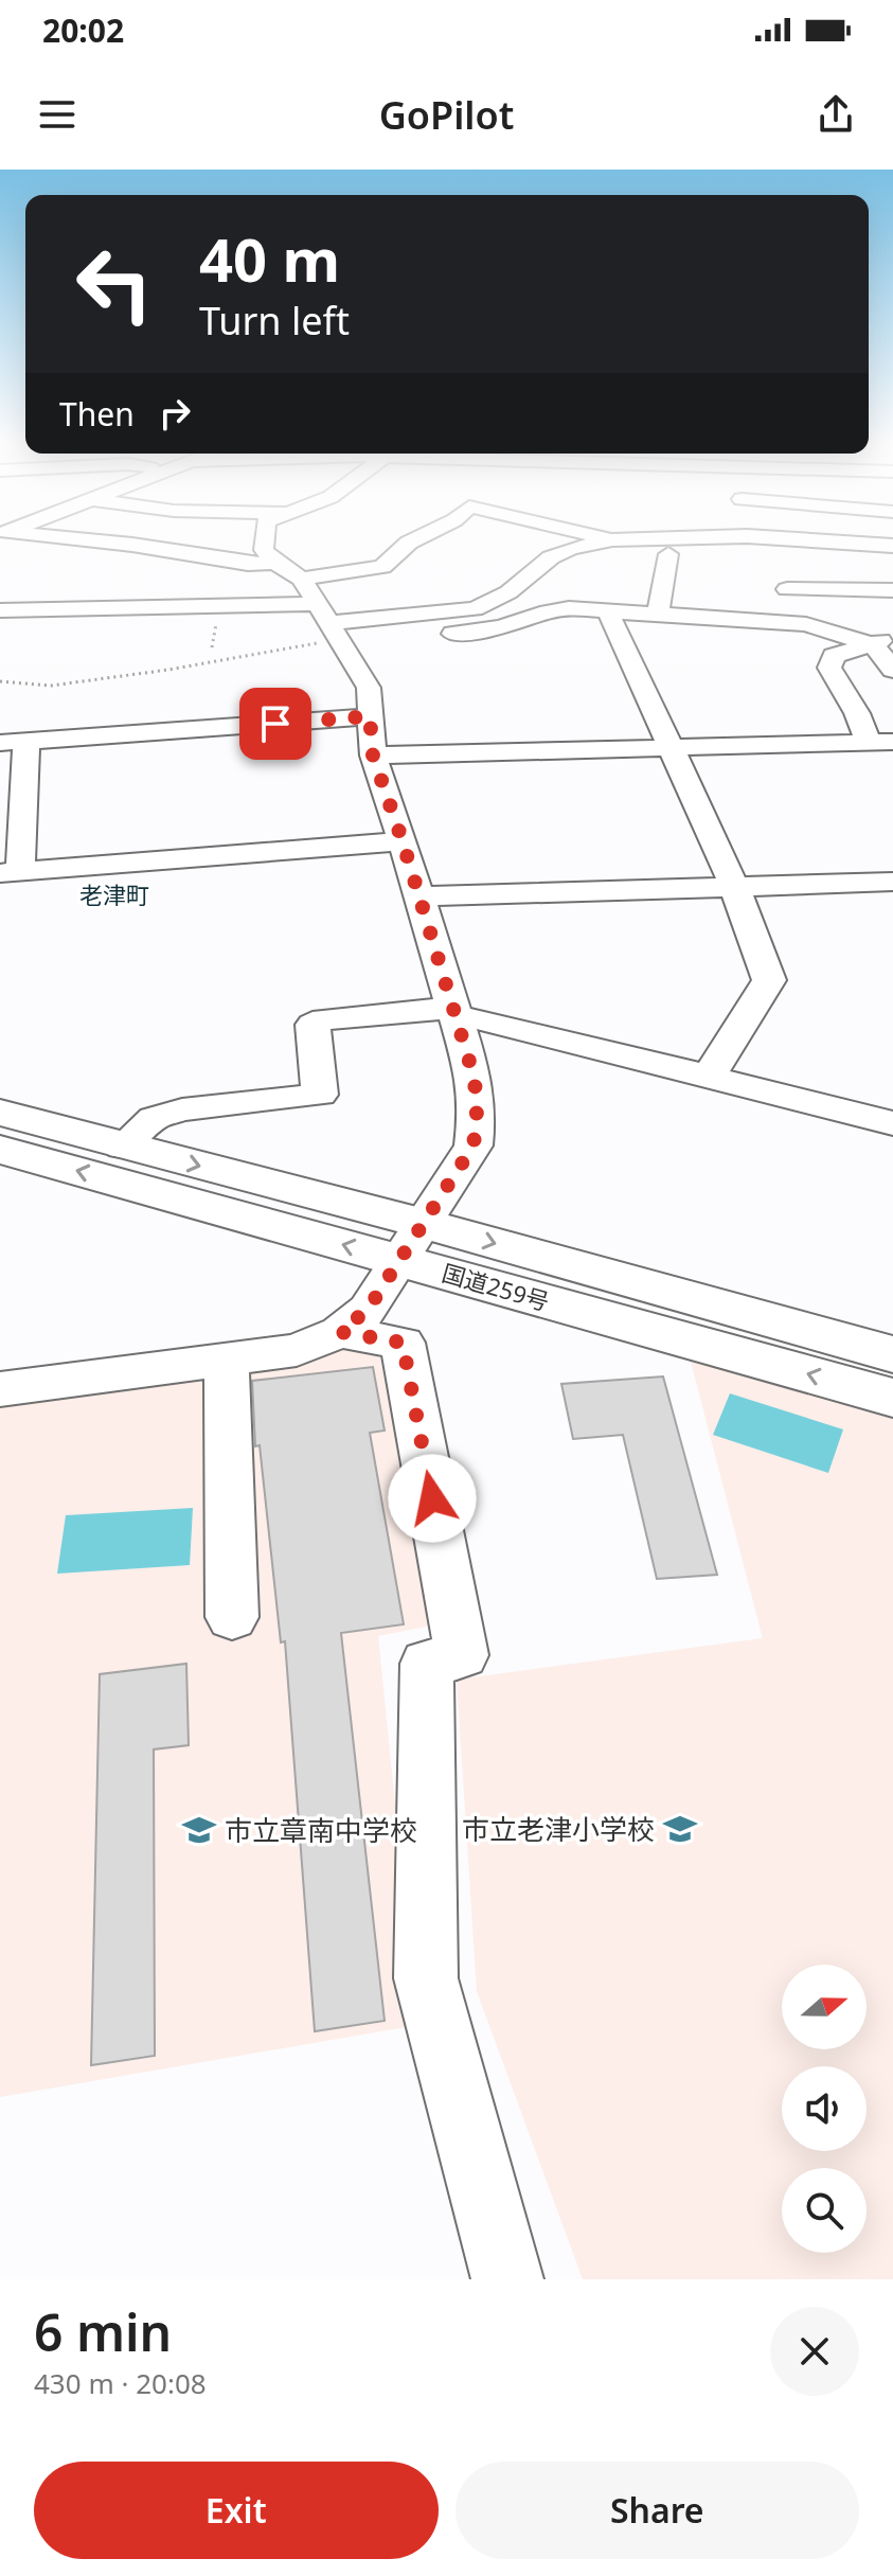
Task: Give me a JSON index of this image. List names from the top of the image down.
{
  "streets": {
    "highway": ["国道259号"]
  },
  "districts": ["老津町"],
  "places": {
    "school or university": ["市立老津小学校", "市立章南中学校"]
  },
  "north": "right",
  "page": {
    "status": "20:02",
    "header": "GoPilot",
    "turn": ["40 m", "Turn left"],
    "then": "Then",
    "heading": ["6 min", "430 m · 20:08"],
    "buttons": ["Exit", "Share"]
  }
}
